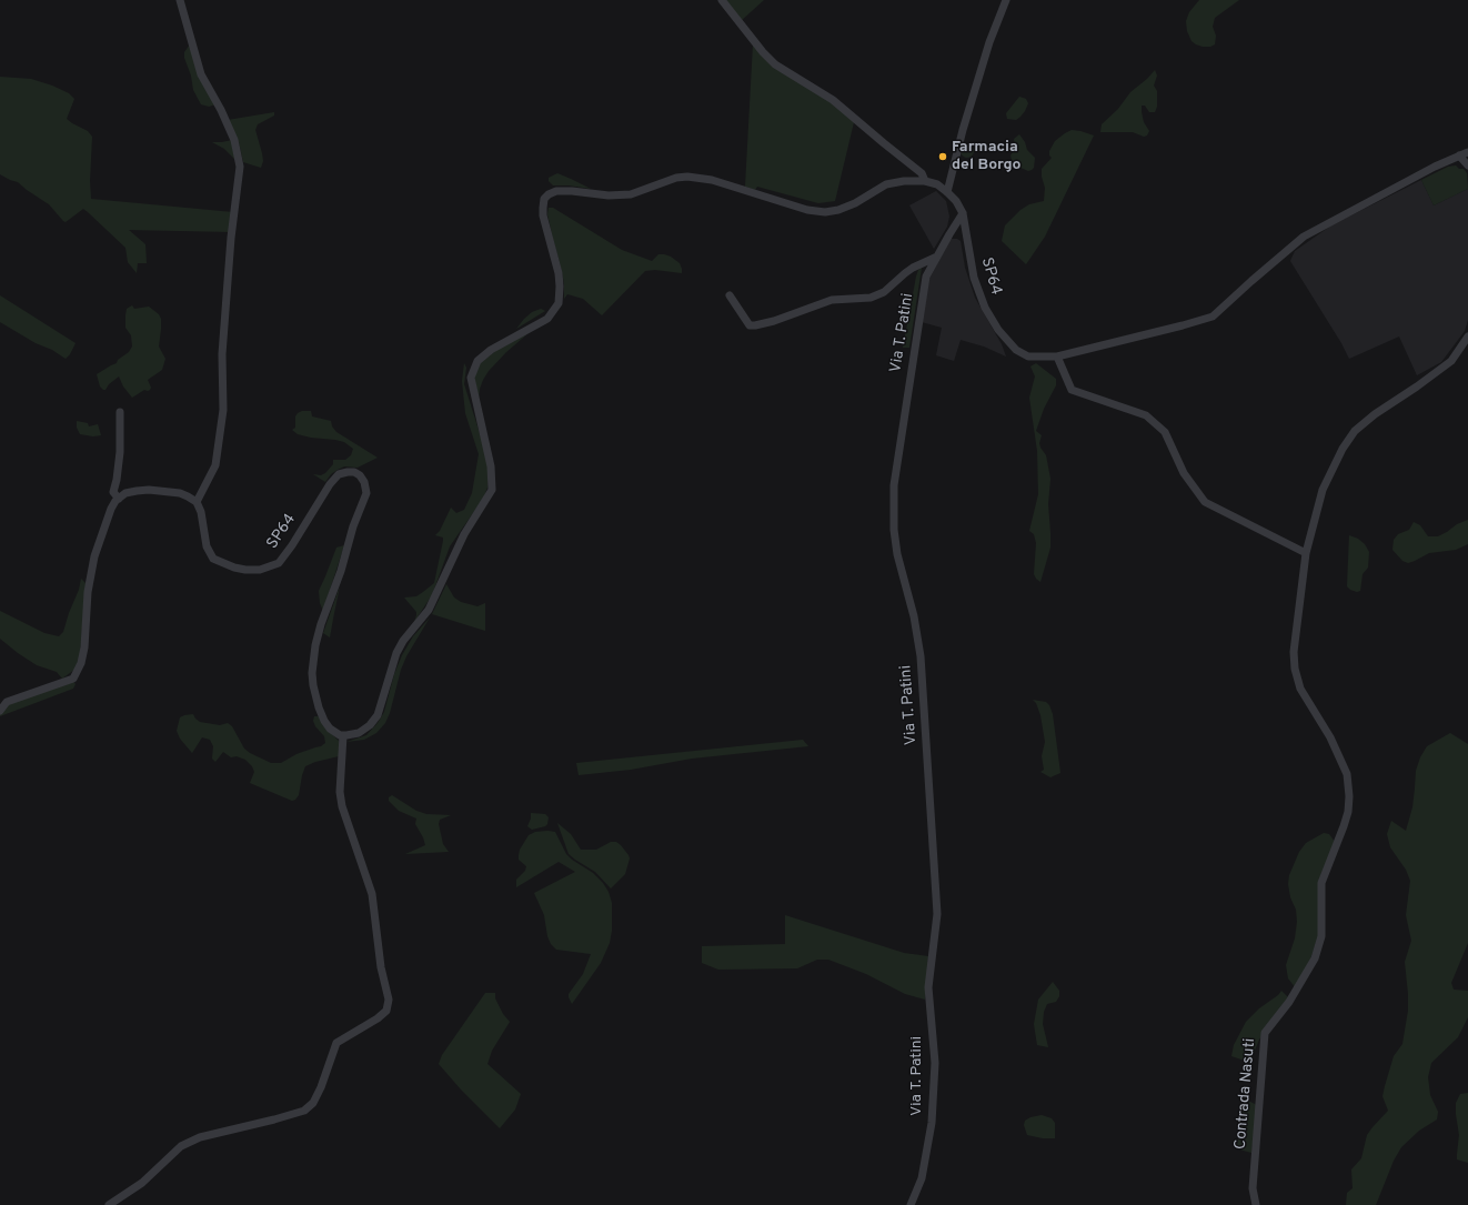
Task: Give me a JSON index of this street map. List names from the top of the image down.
{
  "streets": {
    "street": ["SP64", "Via T. Patini", "Contrada Nasuti"]
  },
  "crossings": [
    ["SP64", "Via T. Patini"]
  ],
  "places": ["Farmacia del Borgo"]
}
